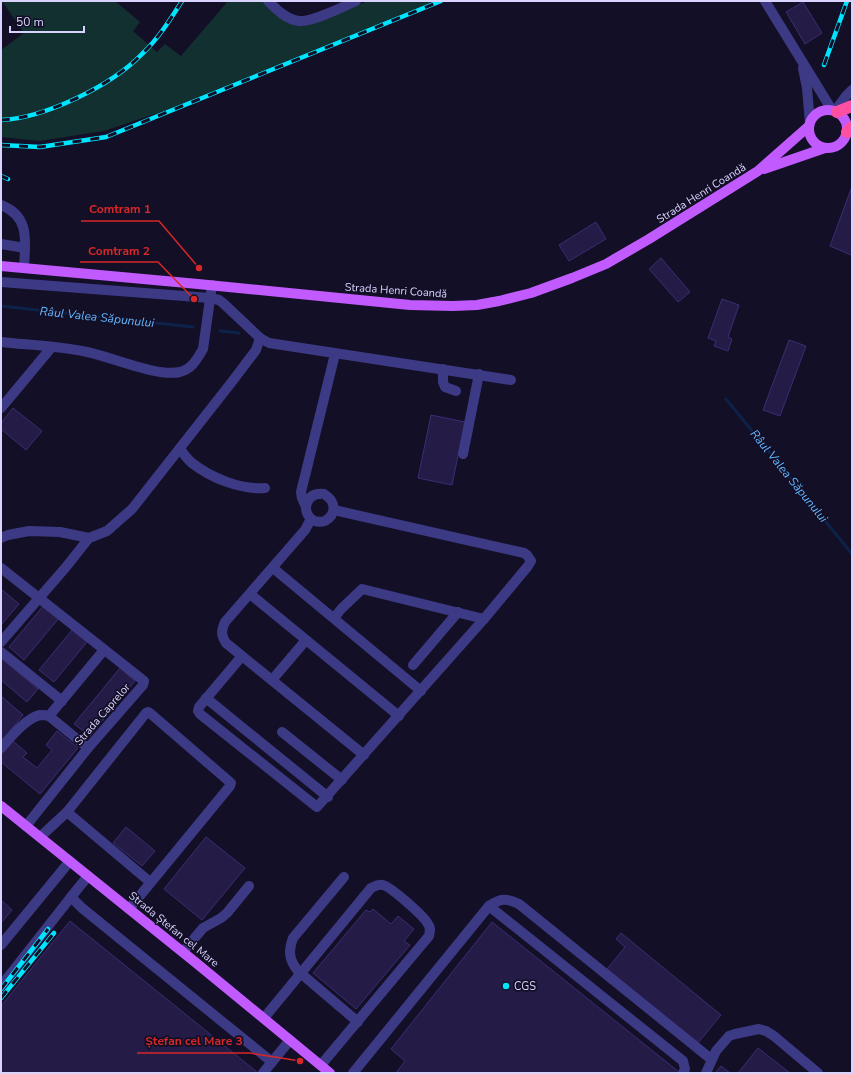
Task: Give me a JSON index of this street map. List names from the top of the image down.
{
  "streets": {
    "main road": ["Strada Henri Coandă", "Strada Ștefan cel Mare"],
    "street": ["Strada Caprelor"]
  },
  "crossings": [
    ["Strada Caprelor", "Strada Ștefan cel Mare"]
  ],
  "water": ["Râul Valea Săpunului"],
  "places": [
    "Comtram 1",
    "Comtram 2",
    "CGS",
    "Ștefan cel Mare 3"
  ],
  "scale_bar": "50 m"
}
